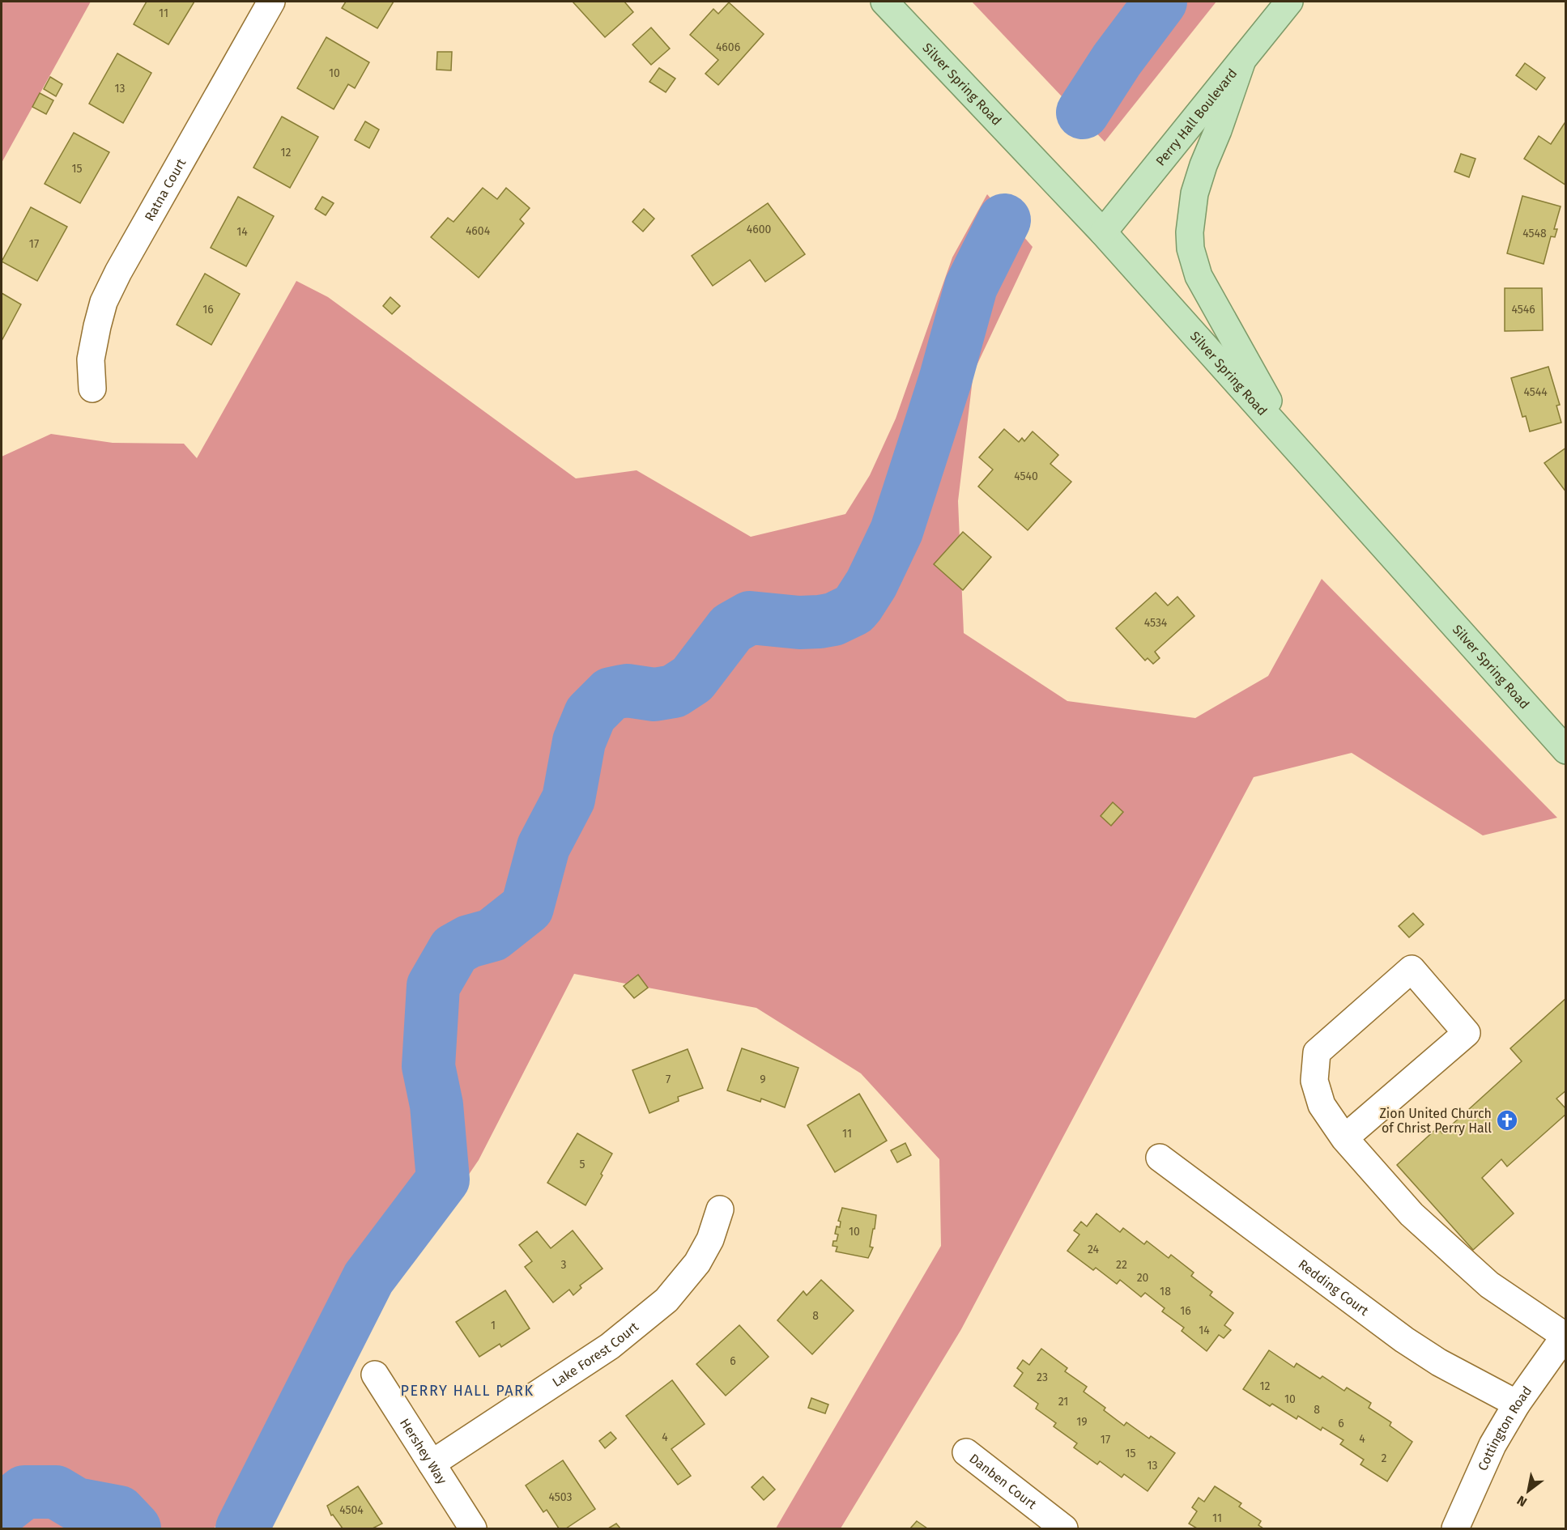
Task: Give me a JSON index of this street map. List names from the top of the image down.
{
  "streets": {
    "main road": ["Silver Spring Road", "Perry Hall Boulevard"],
    "street": [
      "Ratna Court",
      "Redding Court",
      "Lake Forest Court",
      "Cottington Road",
      "Hershey Way",
      "Danben Court"
    ]
  },
  "crossings": [
    ["Silver Spring Road", "Perry Hall Boulevard"],
    ["Redding Court", "Cottington Road"],
    ["Lake Forest Court", "Hershey Way"]
  ],
  "districts": ["PERRY HALL PARK"],
  "places": {
    "church": ["Zion United Church of Christ Perry Hall"]
  },
  "house_numbers": [
    "11",
    "4606",
    "10",
    "13",
    "12",
    "15",
    "4600",
    "4604",
    "14",
    "4548",
    "17",
    "16",
    "4546",
    "4544",
    "4540",
    "4534",
    "7",
    "9",
    "11",
    "5",
    "10",
    "24",
    "3",
    "22",
    "20",
    "18",
    "16",
    "8",
    "1",
    "14",
    "6",
    "23",
    "12",
    "10",
    "21",
    "8",
    "19",
    "6",
    "4",
    "4",
    "17",
    "15",
    "2",
    "13",
    "4503",
    "4504",
    "11"
  ],
  "north": "bottom left"
}
